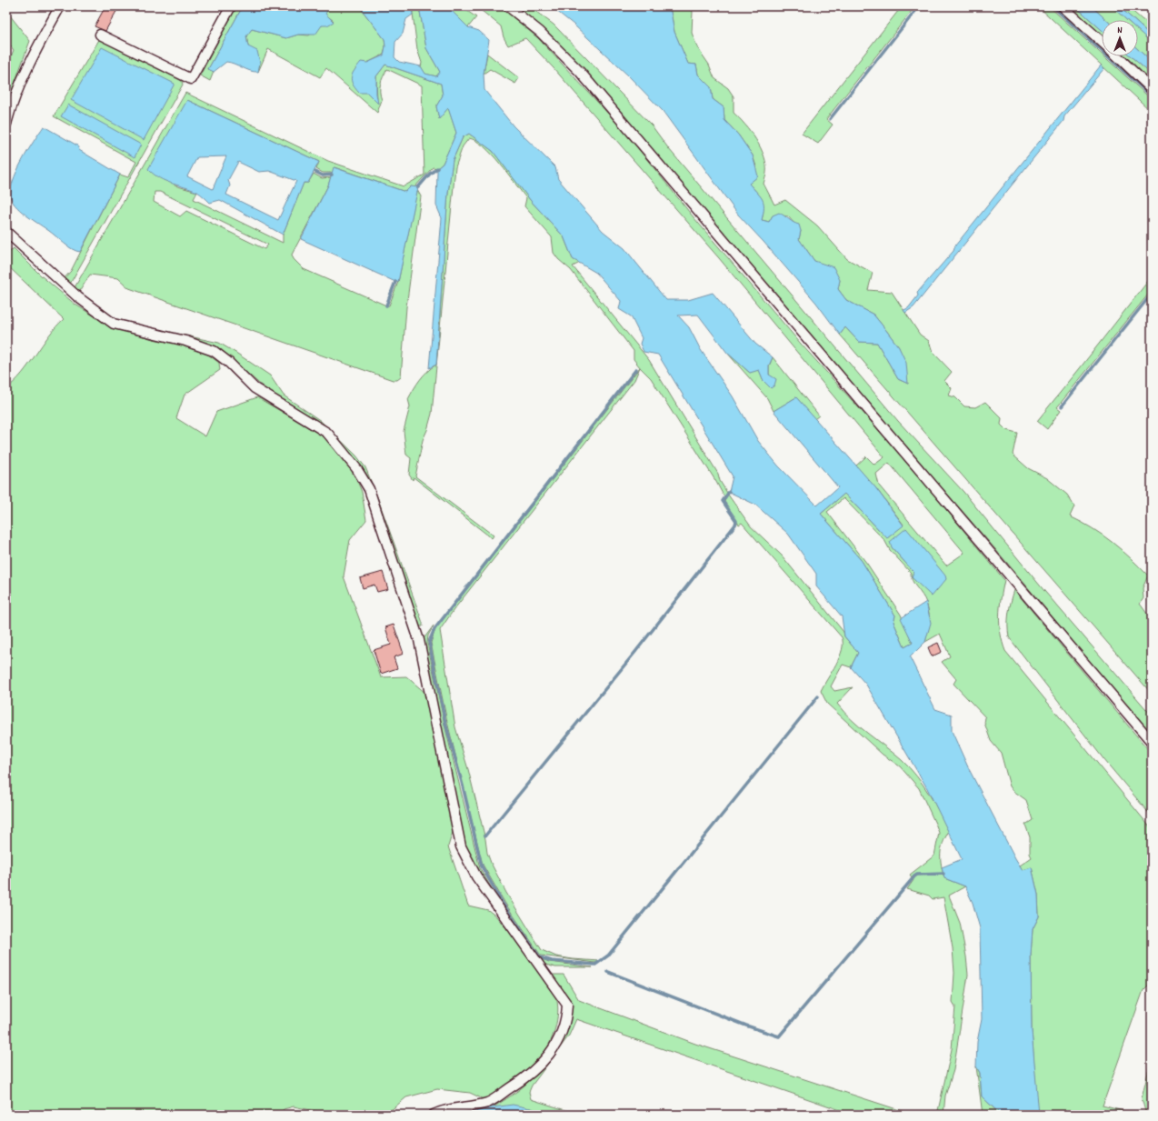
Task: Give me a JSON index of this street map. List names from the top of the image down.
{
  "north": "top"
}
